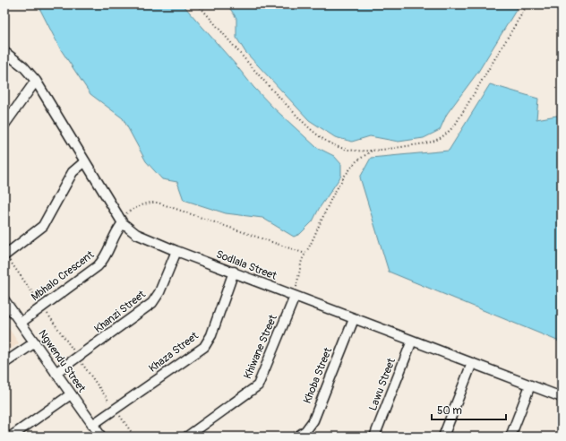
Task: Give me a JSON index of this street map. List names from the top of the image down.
{
  "streets": {
    "street": [
      "Sodlala Street",
      "Mbhalo Crescent",
      "Khanzi Street",
      "Khiwane Street",
      "Khaza Street",
      "Ngwendu Street",
      "Khoba Street",
      "Lawu Street"
    ]
  },
  "crossings": [
    ["Sodlala Street", "Mbhalo Crescent"],
    ["Sodlala Street", "Khanzi Street"],
    ["Sodlala Street", "Khiwane Street"],
    ["Sodlala Street", "Khaza Street"],
    ["Sodlala Street", "Khoba Street"],
    ["Sodlala Street", "Lawu Street"],
    ["Mbhalo Crescent", "Ngwendu Street"],
    ["Khanzi Street", "Ngwendu Street"],
    ["Khaza Street", "Ngwendu Street"]
  ],
  "scale_bar": "50 m"
}
